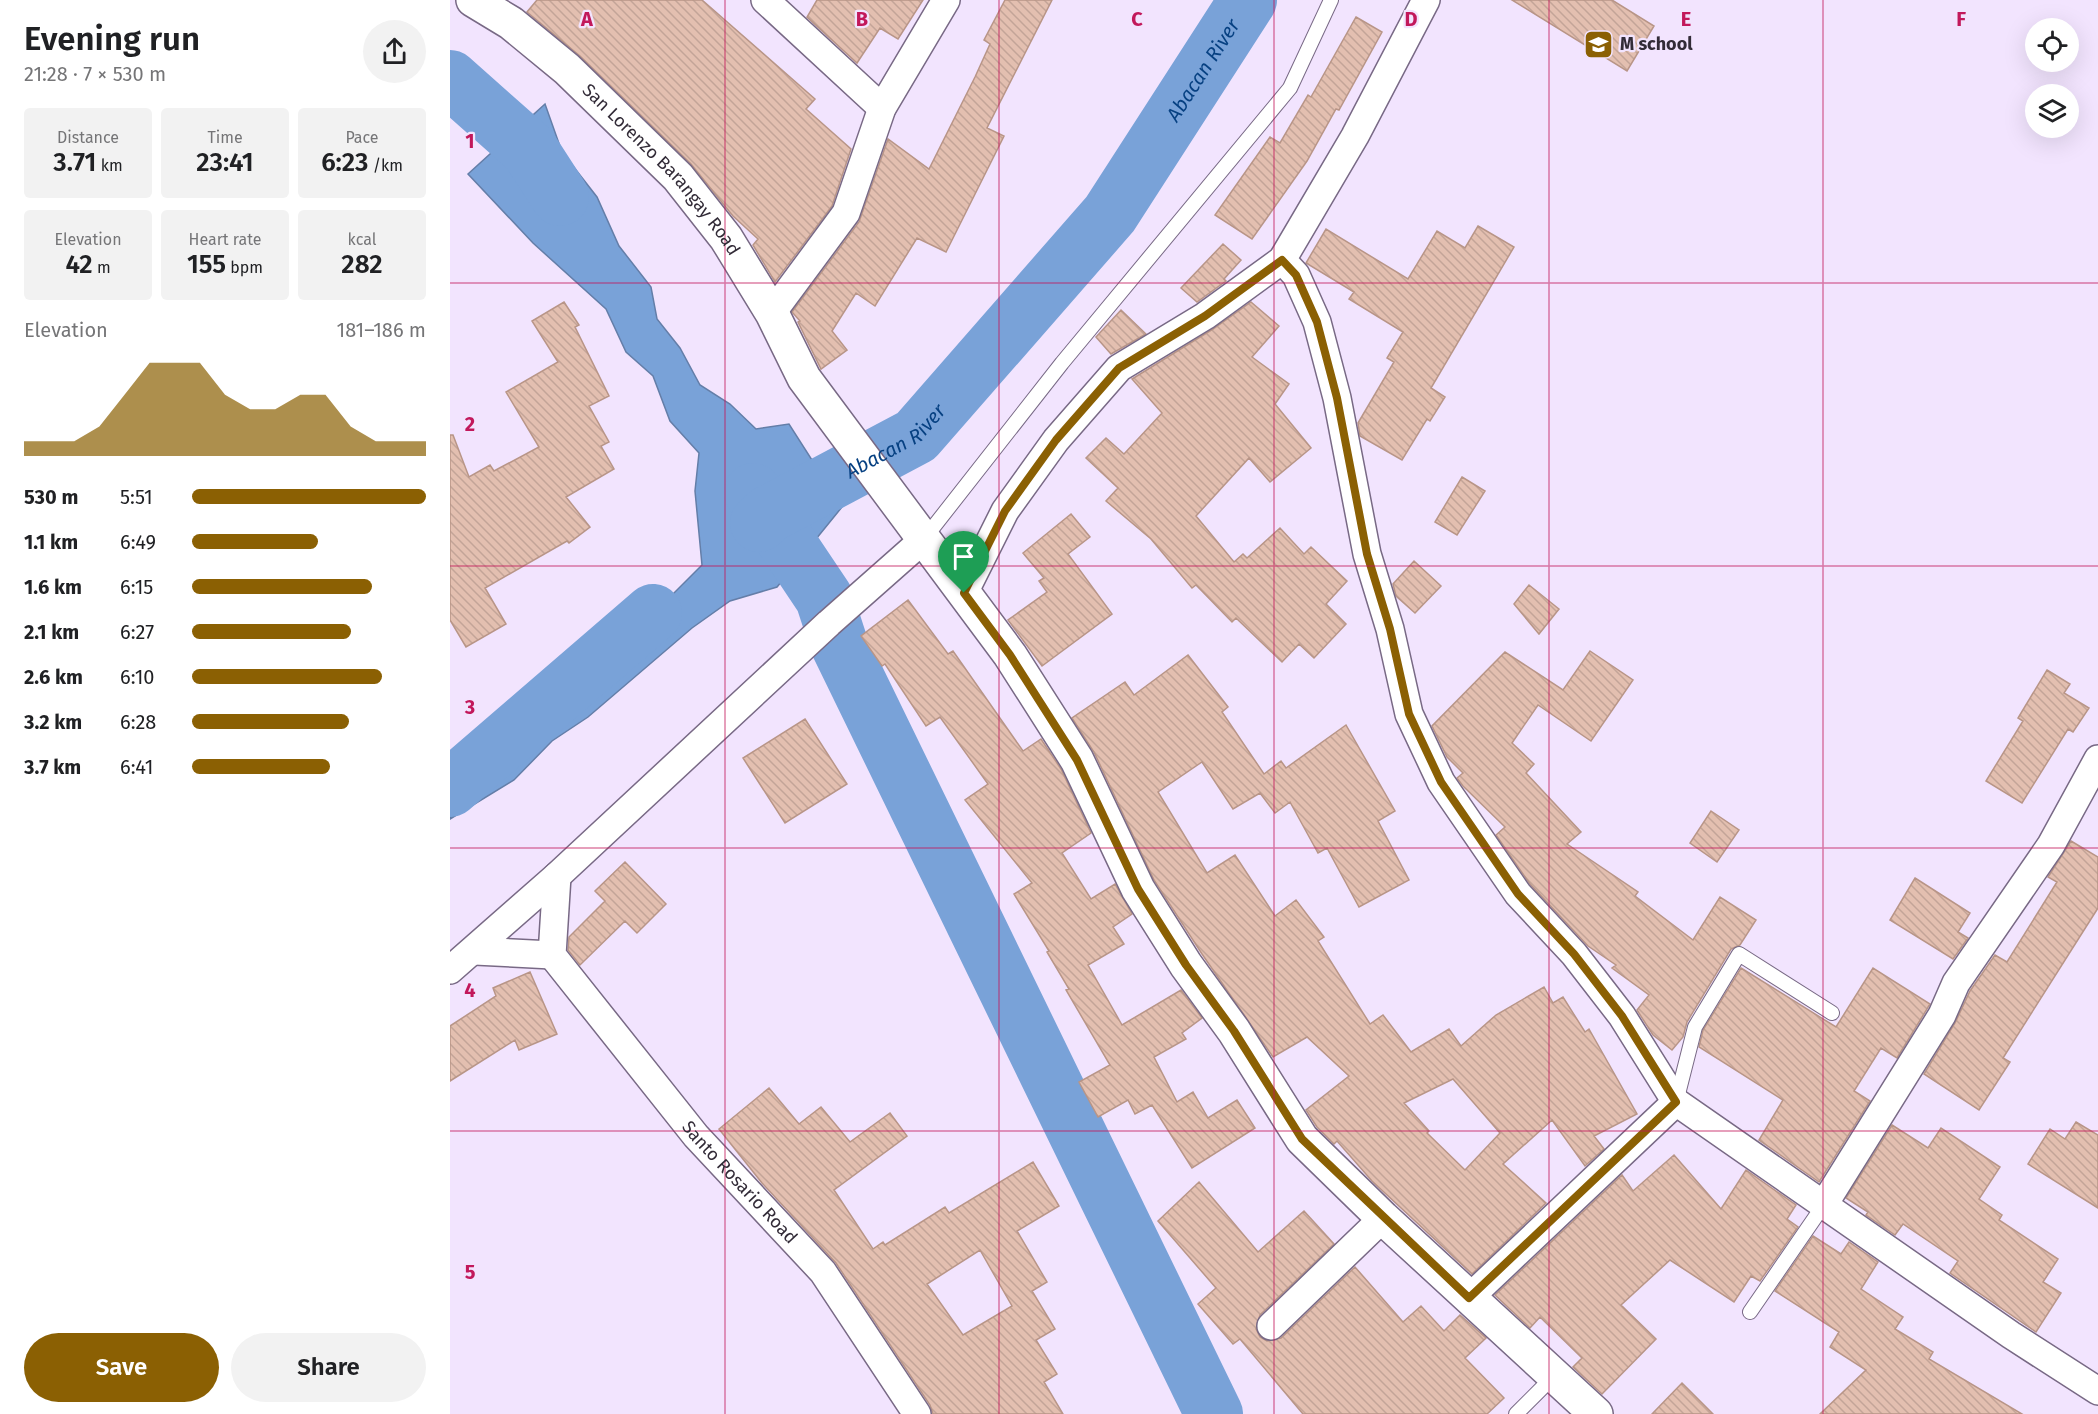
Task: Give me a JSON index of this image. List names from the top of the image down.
{
  "streets": {
    "street": ["San Lorenzo Barangay Road", "Santo Rosario Road"]
  },
  "water": ["Abacan River"],
  "places": {
    "school or university": ["M school"]
  },
  "page": {
    "heading": ["Evening run", "21:28 · 7 × 530 m"],
    "stats": [
      ["Distance", "3.71 km"],
      ["Time", "23:41"],
      ["Pace", "6:23 /km"],
      ["Elevation", "42 m"],
      ["Heart rate", "155 bpm"],
      ["kcal", "282"]
    ],
    "chart": ["Elevation", "181–186 m"],
    "list": [
      {
        "name": "530 m",
        "note": "5:51"
      },
      {
        "name": "1.1 km",
        "note": "6:49"
      },
      {
        "name": "1.6 km",
        "note": "6:15"
      },
      {
        "name": "2.1 km",
        "note": "6:27"
      },
      {
        "name": "2.6 km",
        "note": "6:10"
      },
      {
        "name": "3.2 km",
        "note": "6:28"
      },
      {
        "name": "3.7 km",
        "note": "6:41"
      }
    ],
    "buttons": ["Save", "Share"]
  },
  "grid": {
    "columns": [
      "A",
      "B",
      "C",
      "D",
      "E",
      "F"
    ],
    "rows": [
      "1",
      "2",
      "3",
      "4",
      "5"
    ]
  }
}
